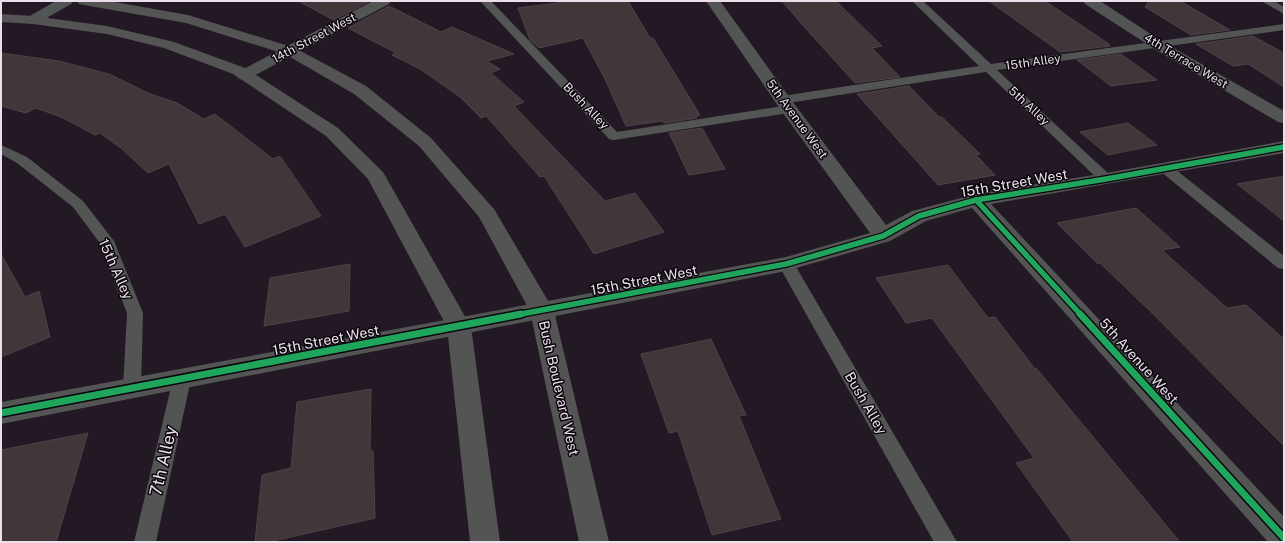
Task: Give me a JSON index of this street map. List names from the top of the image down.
{
  "streets": {
    "main road": ["Bush Boulevard West"],
    "street": [
      "14th Street West",
      "4th Terrace West",
      "5th Avenue West",
      "15th Street West"
    ],
    "lane": [
      "15th Alley",
      "Bush Alley",
      "5th Alley",
      "7th Alley"
    ]
  },
  "crossings": [
    ["14th Street West", "Bush Boulevard West"],
    ["4th Terrace West", "15th Alley"],
    ["15th Alley", "Bush Alley"],
    ["15th Alley", "5th Alley"],
    ["15th Alley", "5th Avenue West"],
    ["15th Alley", "15th Street West"],
    ["Bush Alley", "5th Avenue West"],
    ["Bush Alley", "15th Street West"],
    ["5th Alley", "15th Street West"],
    ["5th Avenue West", "15th Street West"],
    ["15th Street West", "Bush Boulevard West"],
    ["15th Street West", "7th Alley"]
  ]
}
